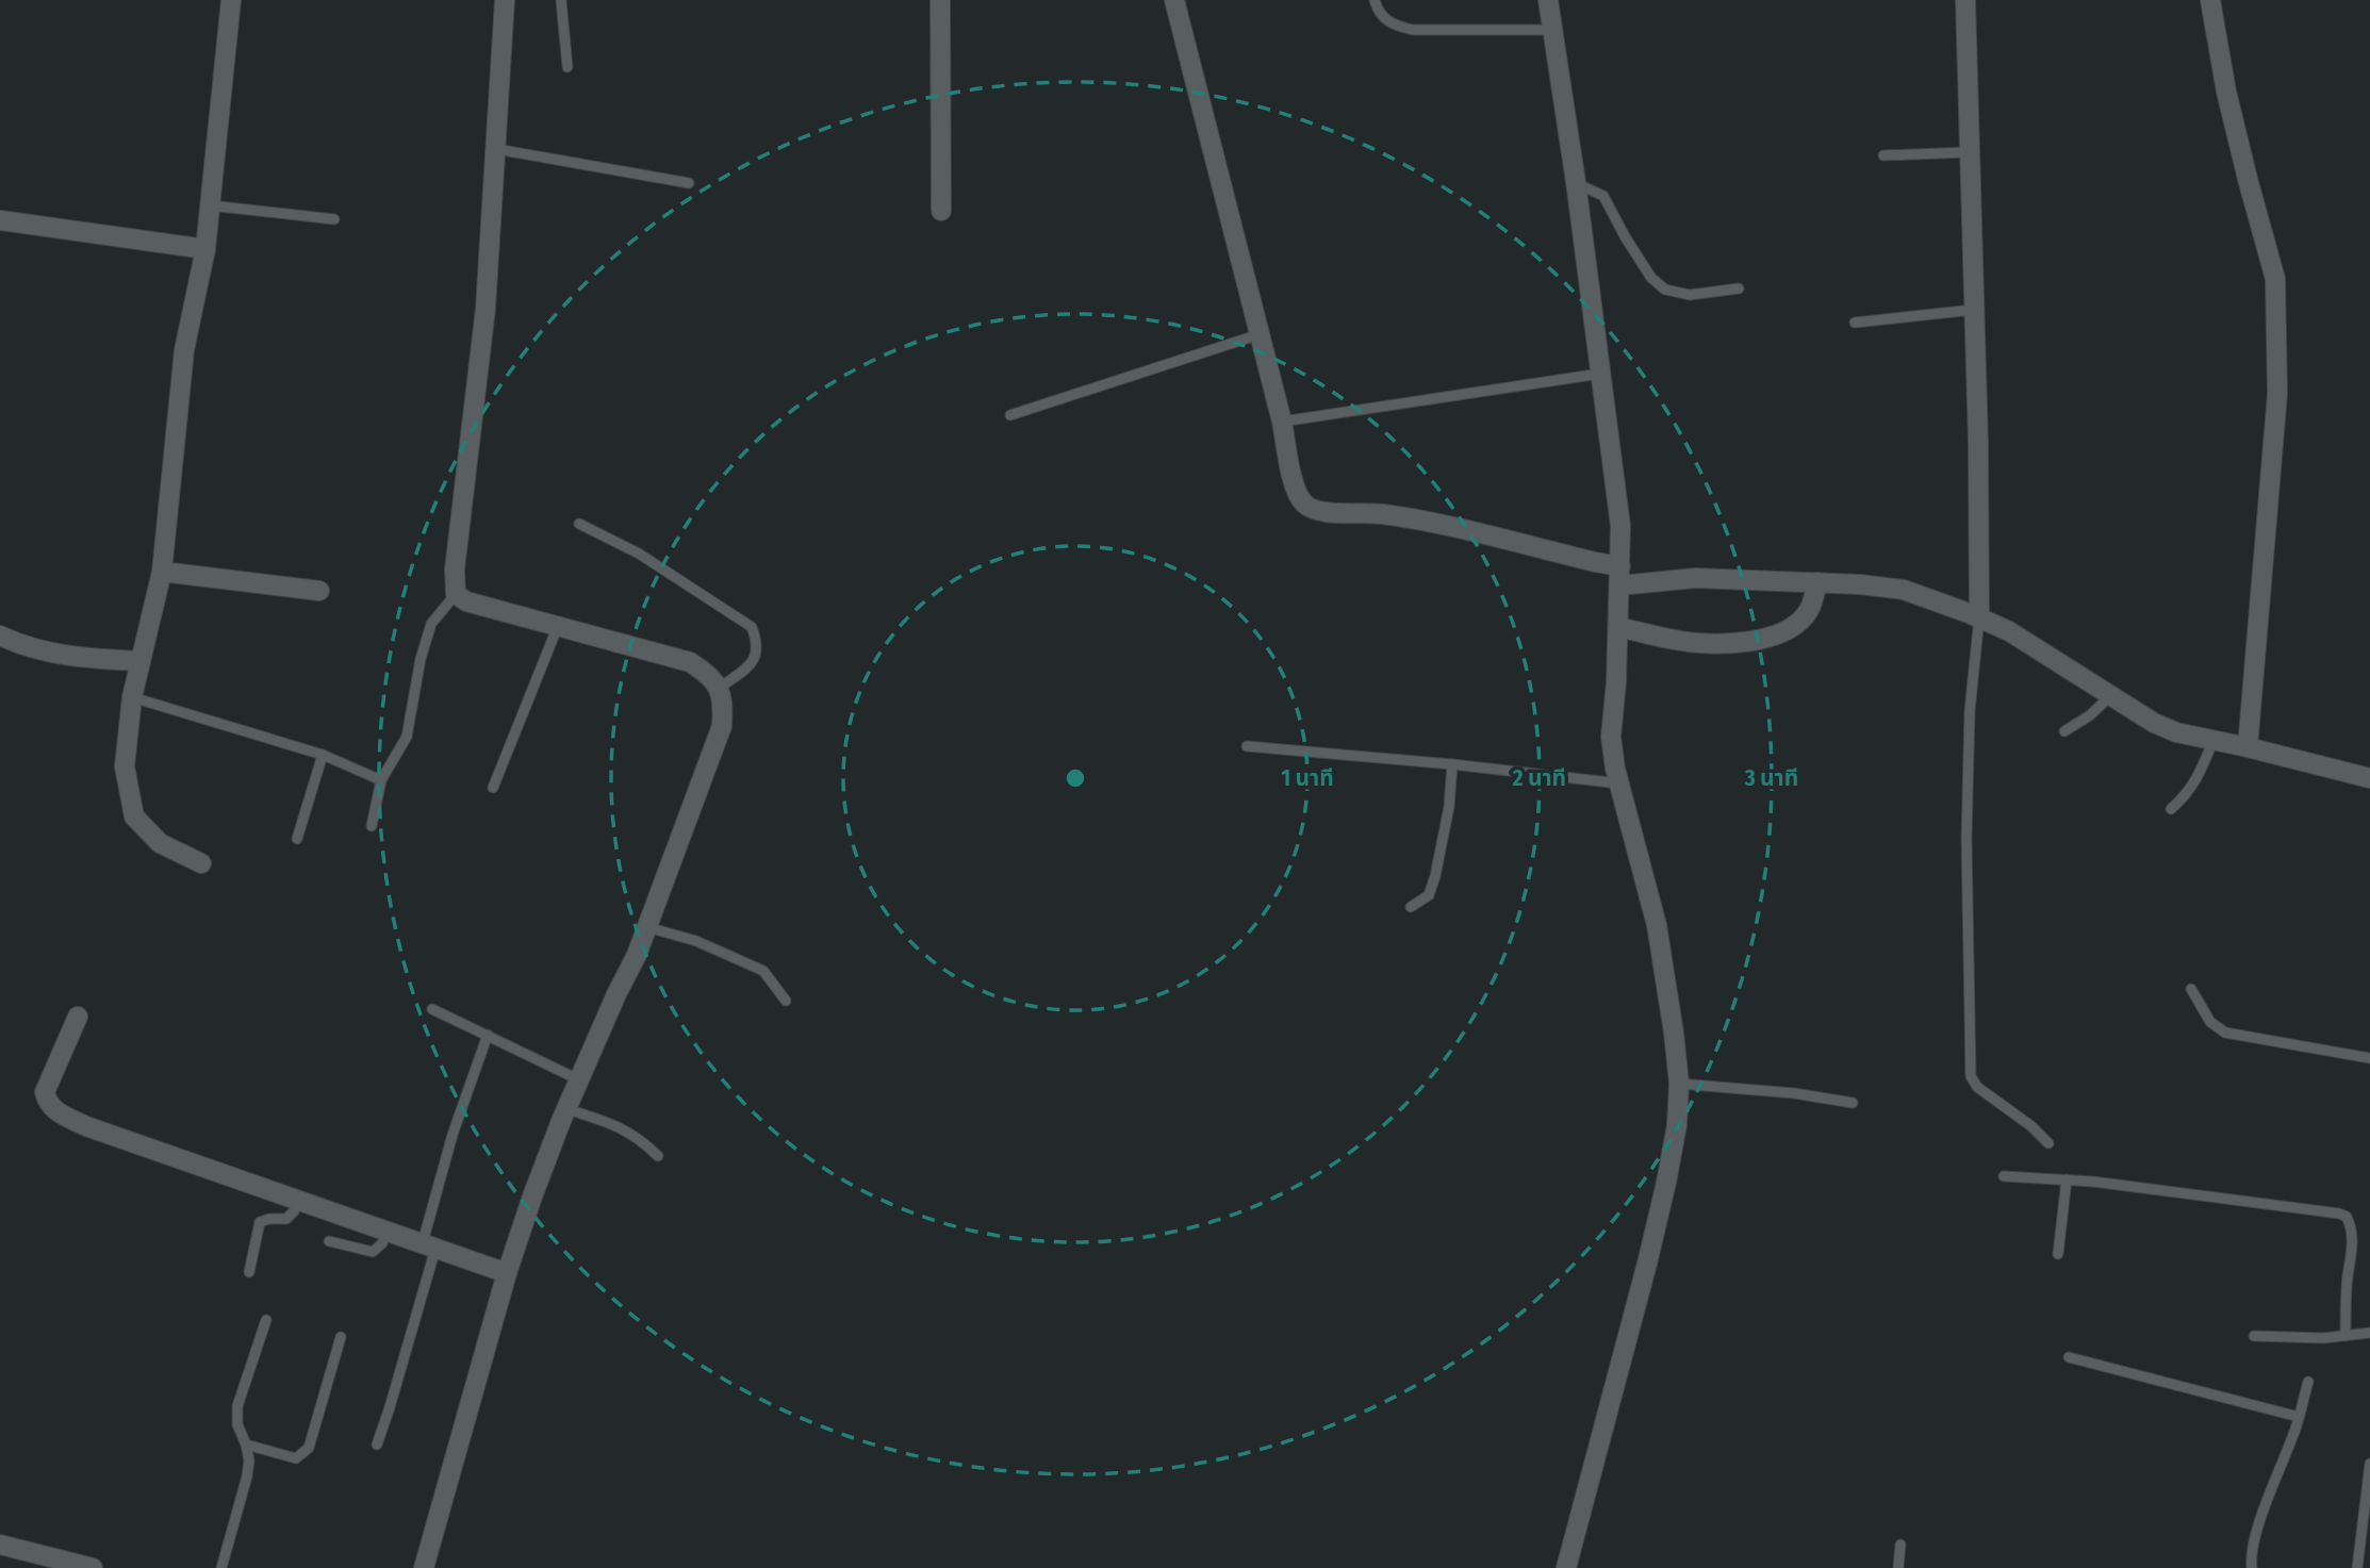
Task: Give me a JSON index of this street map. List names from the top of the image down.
{
  "rings": ["1 นาที", "2 นาที", "3 นาที"]
}
